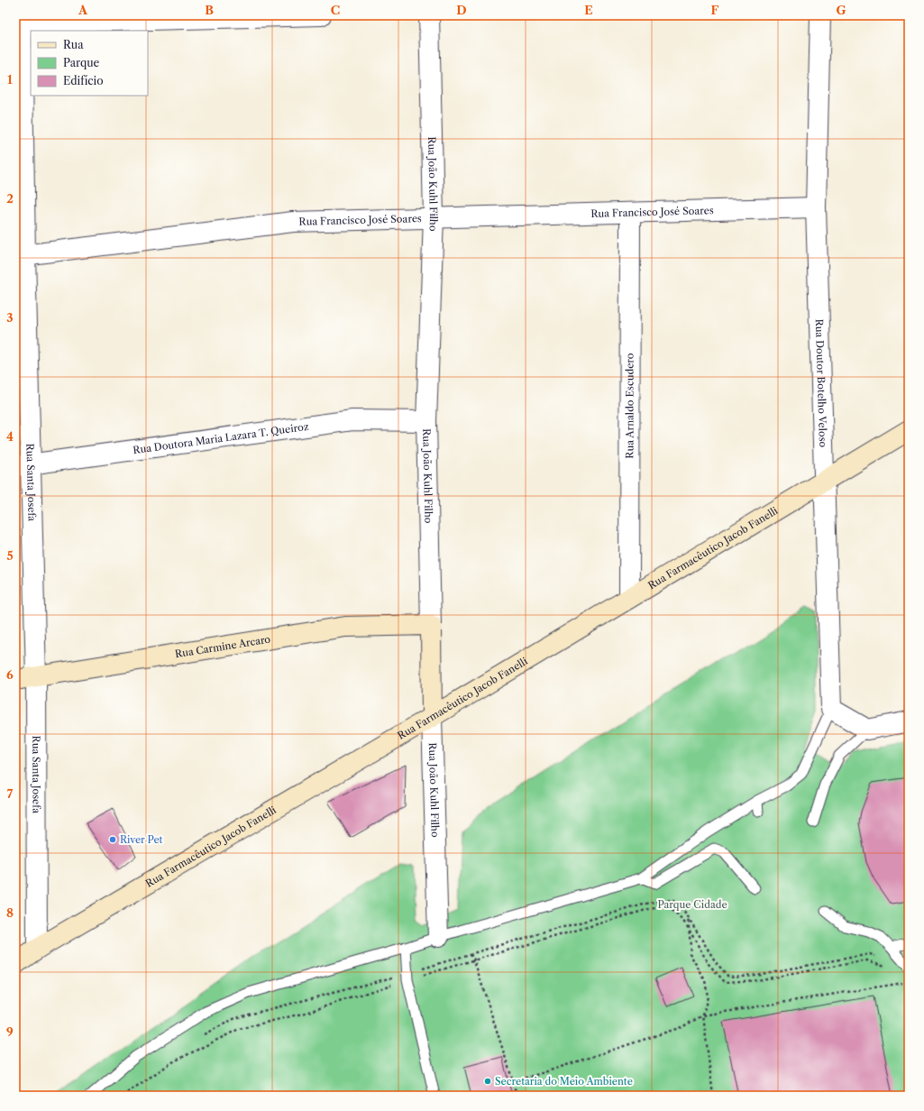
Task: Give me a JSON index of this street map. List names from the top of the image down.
{
  "streets": {
    "main road": ["Rua João Kuhl Filho", "Rua Farmacêutico Jacob Fanelli", "Rua Carmine Arcaro"],
    "street": [
      "Rua Francisco José Soares",
      "Rua Doutor Botelho Veloso",
      "Rua Arnaldo Escudero",
      "Rua Doutora Maria Lazara T. Queiroz",
      "Rua Santa Josefa"
    ]
  },
  "crossings": [
    ["Rua João Kuhl Filho", "Rua Francisco José Soares"],
    ["Rua João Kuhl Filho", "Rua Doutora Maria Lazara T. Queiroz"],
    ["Rua João Kuhl Filho", "Rua Farmacêutico Jacob Fanelli"],
    ["Rua João Kuhl Filho", "Rua Carmine Arcaro"],
    ["Rua Francisco José Soares", "Rua Doutor Botelho Veloso"],
    ["Rua Francisco José Soares", "Rua Arnaldo Escudero"],
    ["Rua Francisco José Soares", "Rua Santa Josefa"],
    ["Rua Doutor Botelho Veloso", "Rua Farmacêutico Jacob Fanelli"],
    ["Rua Arnaldo Escudero", "Rua Farmacêutico Jacob Fanelli"],
    ["Rua Doutora Maria Lazara T. Queiroz", "Rua Santa Josefa"],
    ["Rua Santa Josefa", "Rua Farmacêutico Jacob Fanelli"],
    ["Rua Santa Josefa", "Rua Carmine Arcaro"]
  ],
  "parks": ["Parque Cidade"],
  "places": ["River Pet", "Secretaria do Meio Ambiente"],
  "legend": ["Rua", "Parque", "Edifício"],
  "grid": {
    "columns": [
      "A",
      "B",
      "C",
      "D",
      "E",
      "F",
      "G"
    ],
    "rows": [
      "1",
      "2",
      "3",
      "4",
      "5",
      "6",
      "7",
      "8",
      "9"
    ]
  }
}
